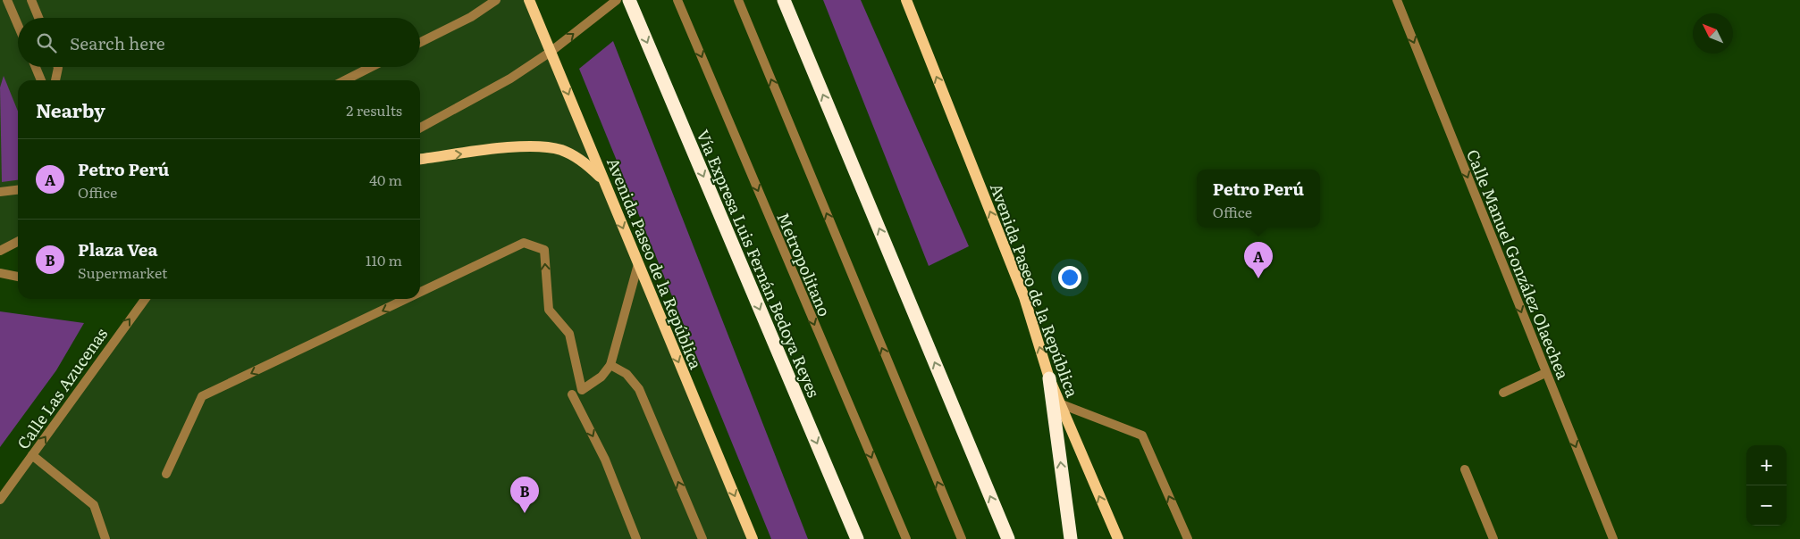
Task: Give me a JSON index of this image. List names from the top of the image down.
{
  "streets": {
    "highway": ["Vía Expresa Luis Fernán Bedoya Reyes"],
    "main road": ["Avenida Paseo de la República"],
    "street": ["Metropolitano", "Calle Manuel González Olaechea", "Calle Las Azucenas"]
  },
  "one_way": ["Vía Expresa Luis Fernán Bedoya Reyes", "Calle Manuel González Olaechea", "Calle Las Azucenas"],
  "north": "top left",
  "page": {
    "search": "Search here",
    "heading": ["Nearby", "2 results"],
    "list": [
      {
        "mark": "A",
        "name": "Petro Perú",
        "note": "Office",
        "value": "40 m"
      },
      {
        "mark": "B",
        "name": "Plaza Vea",
        "note": "Supermarket",
        "value": "110 m"
      }
    ],
    "popup": ["Petro Perú", "Office"],
    "pins": ["A", "B"],
    "map_buttons": ["+", "−"]
  }
}
